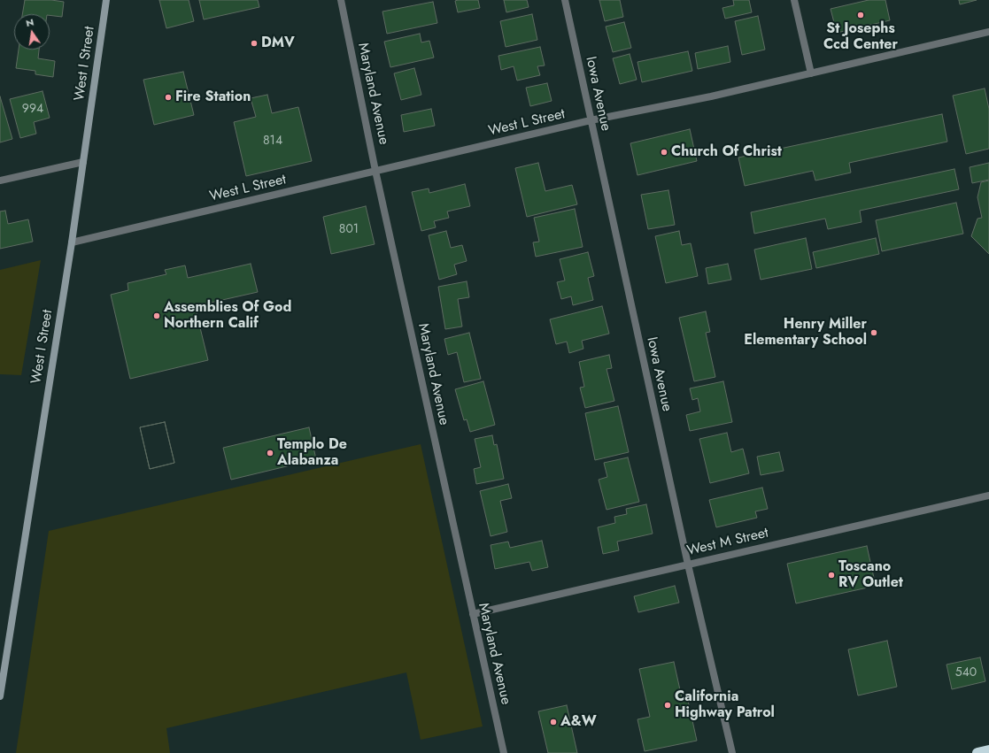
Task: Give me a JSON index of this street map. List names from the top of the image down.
{
  "streets": {
    "street": [
      "West I Street",
      "Maryland Avenue",
      "Iowa Avenue",
      "West L Street",
      "West M Street"
    ]
  },
  "crossings": [
    ["West I Street", "West L Street"],
    ["Maryland Avenue", "West L Street"],
    ["Maryland Avenue", "West M Street"],
    ["Iowa Avenue", "West L Street"],
    ["Iowa Avenue", "West M Street"]
  ],
  "places": [
    "St Josephs Ccd Center",
    "DMV",
    "Fire Station",
    "Church Of Christ",
    "Assemblies Of God Northern Calif",
    "Henry Miller Elementary School",
    "Templo De Alabanza",
    "Toscano RV Outlet",
    "California Highway Patrol",
    "A&W"
  ],
  "house_numbers": [
    "994",
    "814",
    "801",
    "540"
  ],
  "north": "top"
}
